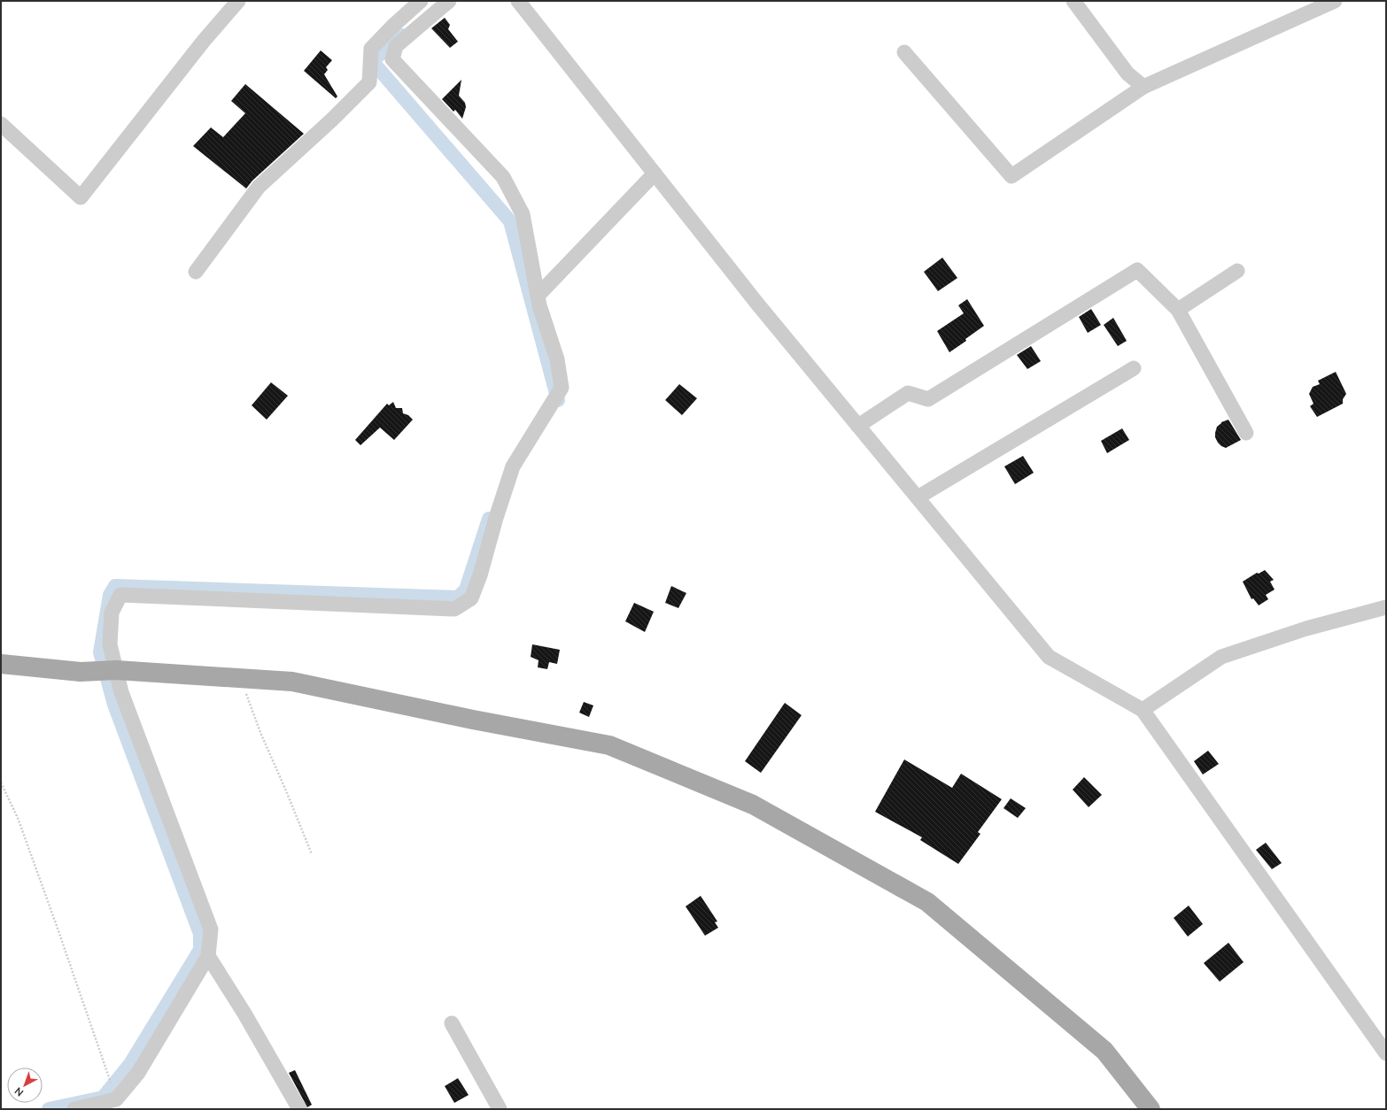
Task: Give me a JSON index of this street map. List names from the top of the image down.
{
  "north": "bottom left"
}
